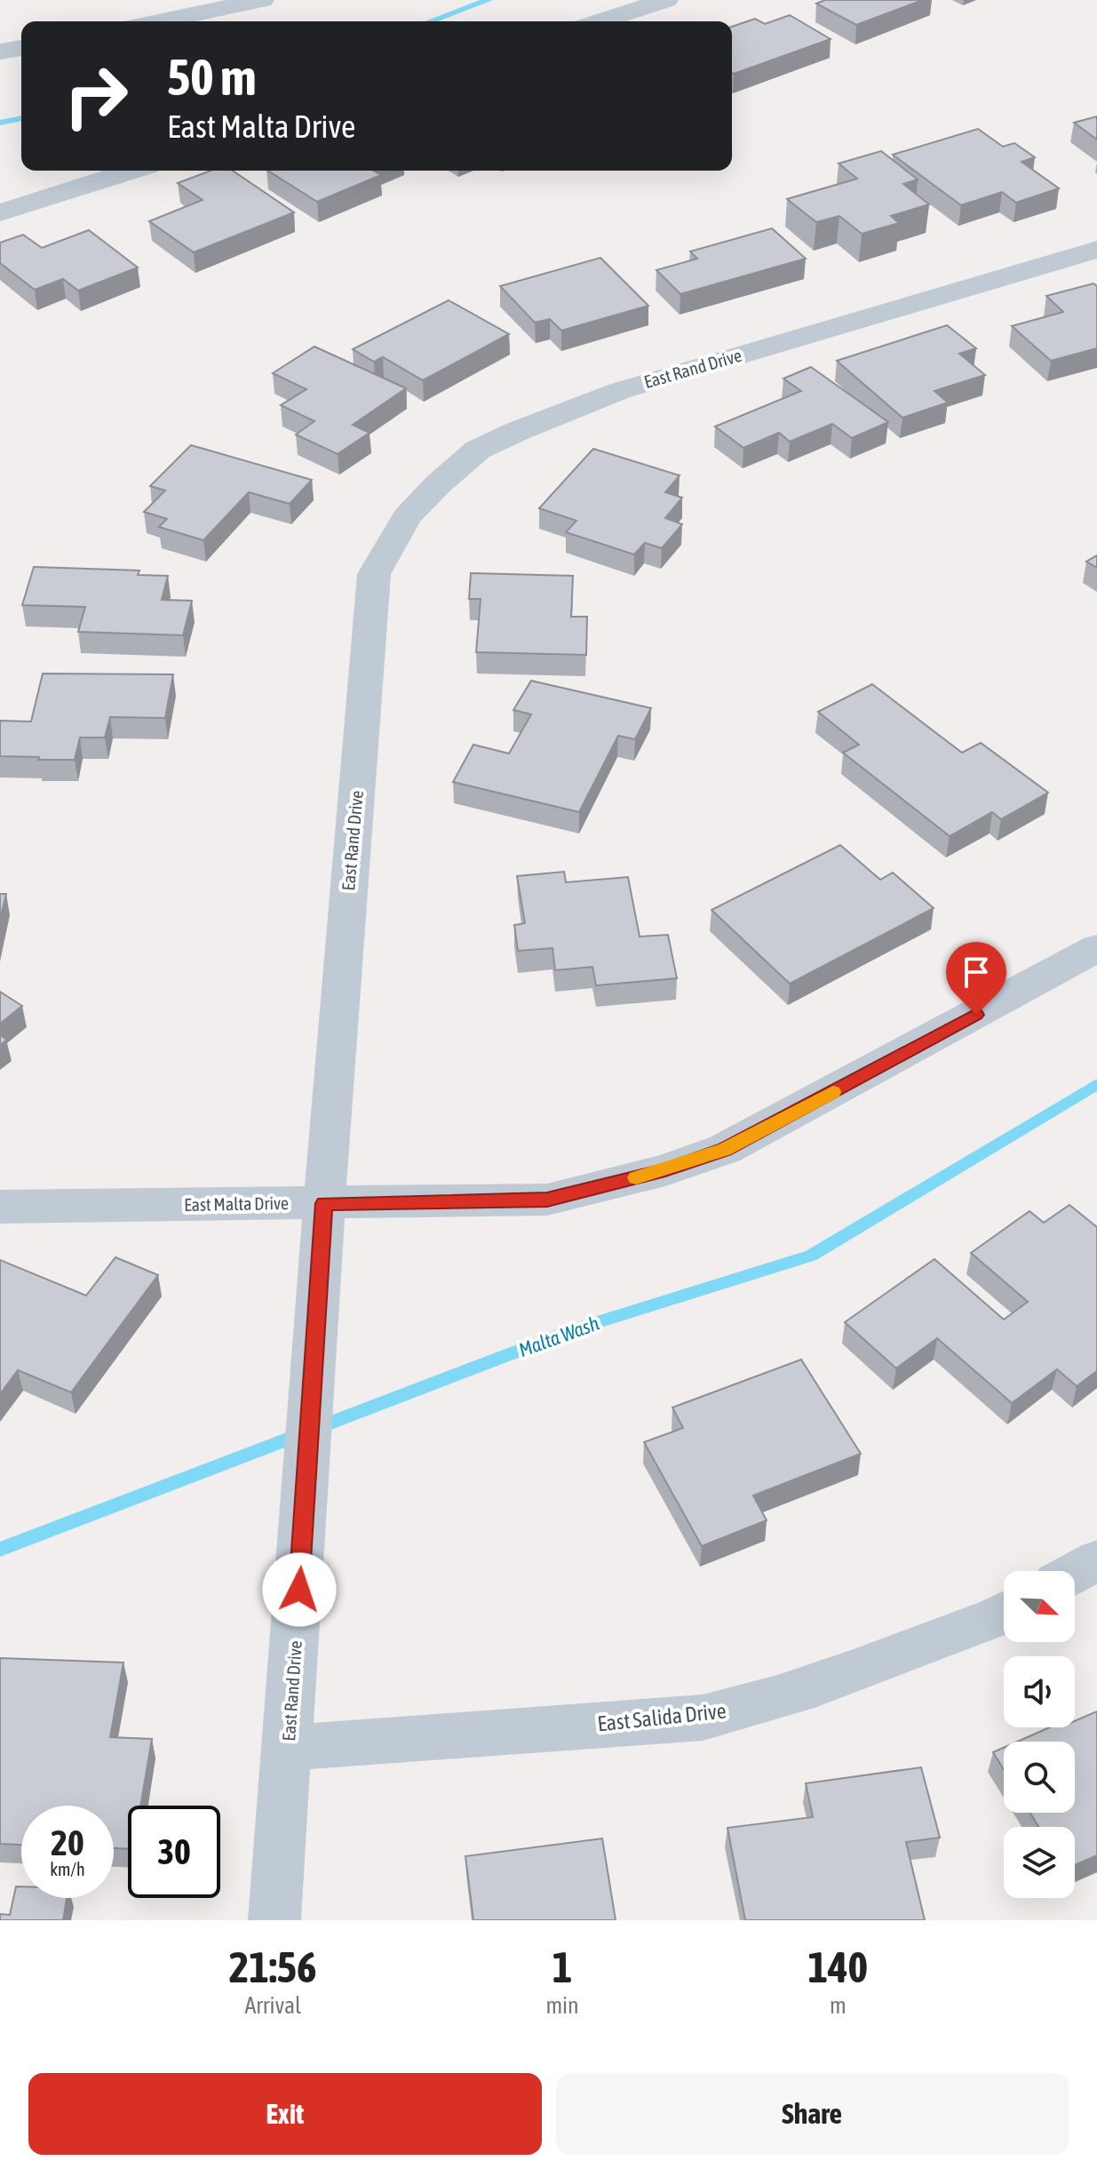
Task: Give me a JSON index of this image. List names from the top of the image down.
{
  "streets": {
    "street": ["East Rand Drive", "East Malta Drive", "East Salida Drive"]
  },
  "crossings": [
    ["East Rand Drive", "East Malta Drive"],
    ["East Rand Drive", "East Salida Drive"]
  ],
  "water": ["Malta Wash"],
  "north": "bottom right",
  "page": {
    "turn": ["50 m", "East Malta Drive"],
    "speed": "20 km/h",
    "limit": "30",
    "eta": [
      "21:56",
      "Arrival",
      "1",
      "min",
      "140",
      "m"
    ],
    "buttons": ["Exit", "Share"]
  }
}
